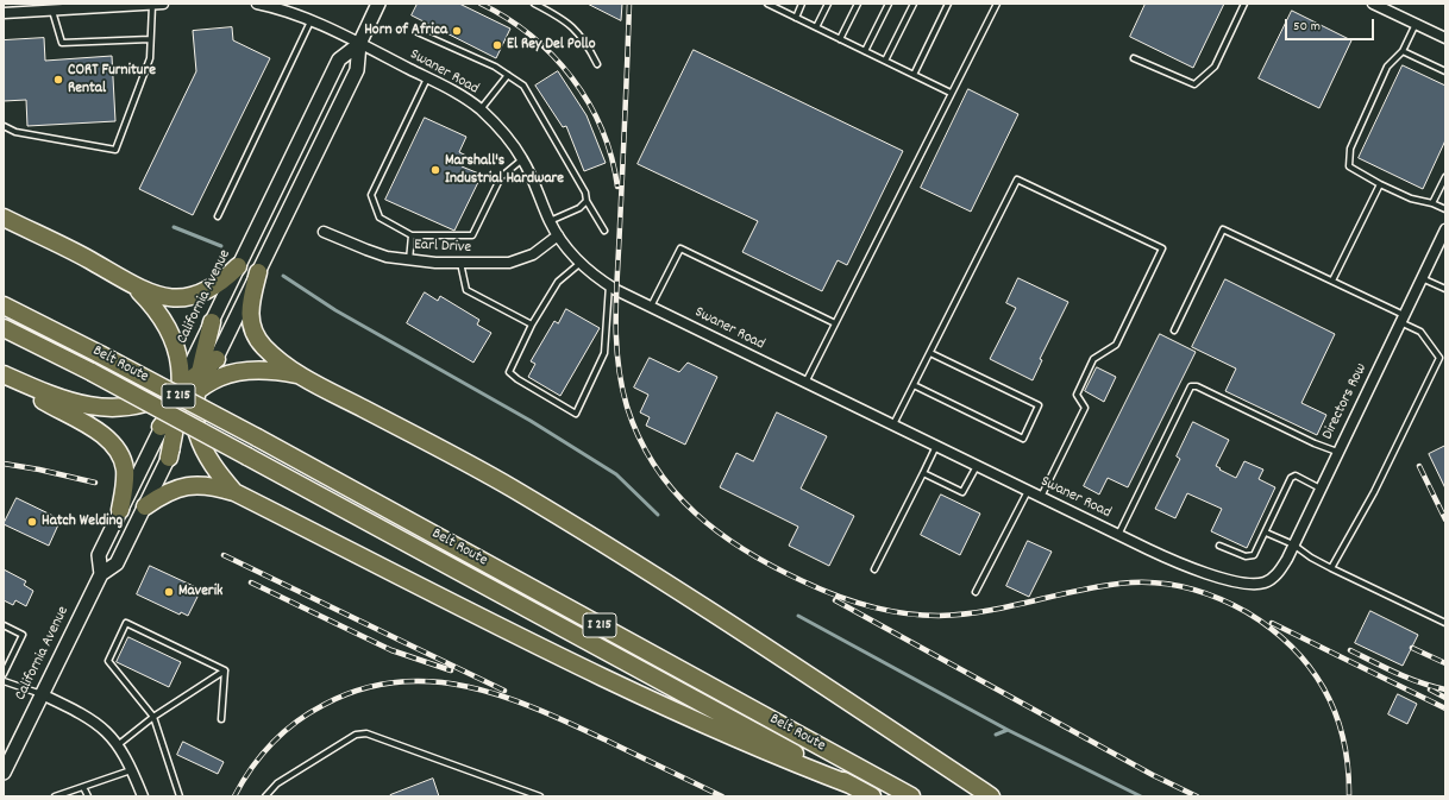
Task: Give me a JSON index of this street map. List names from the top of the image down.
{
  "streets": {
    "highway": ["Belt Route", "I 215"],
    "main road": ["California Avenue"],
    "street": ["Swaner Road", "Earl Drive", "Directors Row"]
  },
  "crossings": [
    ["Swaner Road", "Earl Drive"],
    ["Swaner Road", "California Avenue"],
    ["Swaner Road", "Directors Row"]
  ],
  "places": [
    "Horn of Africa",
    "El Rey Del Pollo",
    "CORT Furniture Rental",
    "Marshall's Industrial Hardware",
    "Hatch Welding",
    "Maverik"
  ],
  "scale_bar": "50 m"
}
